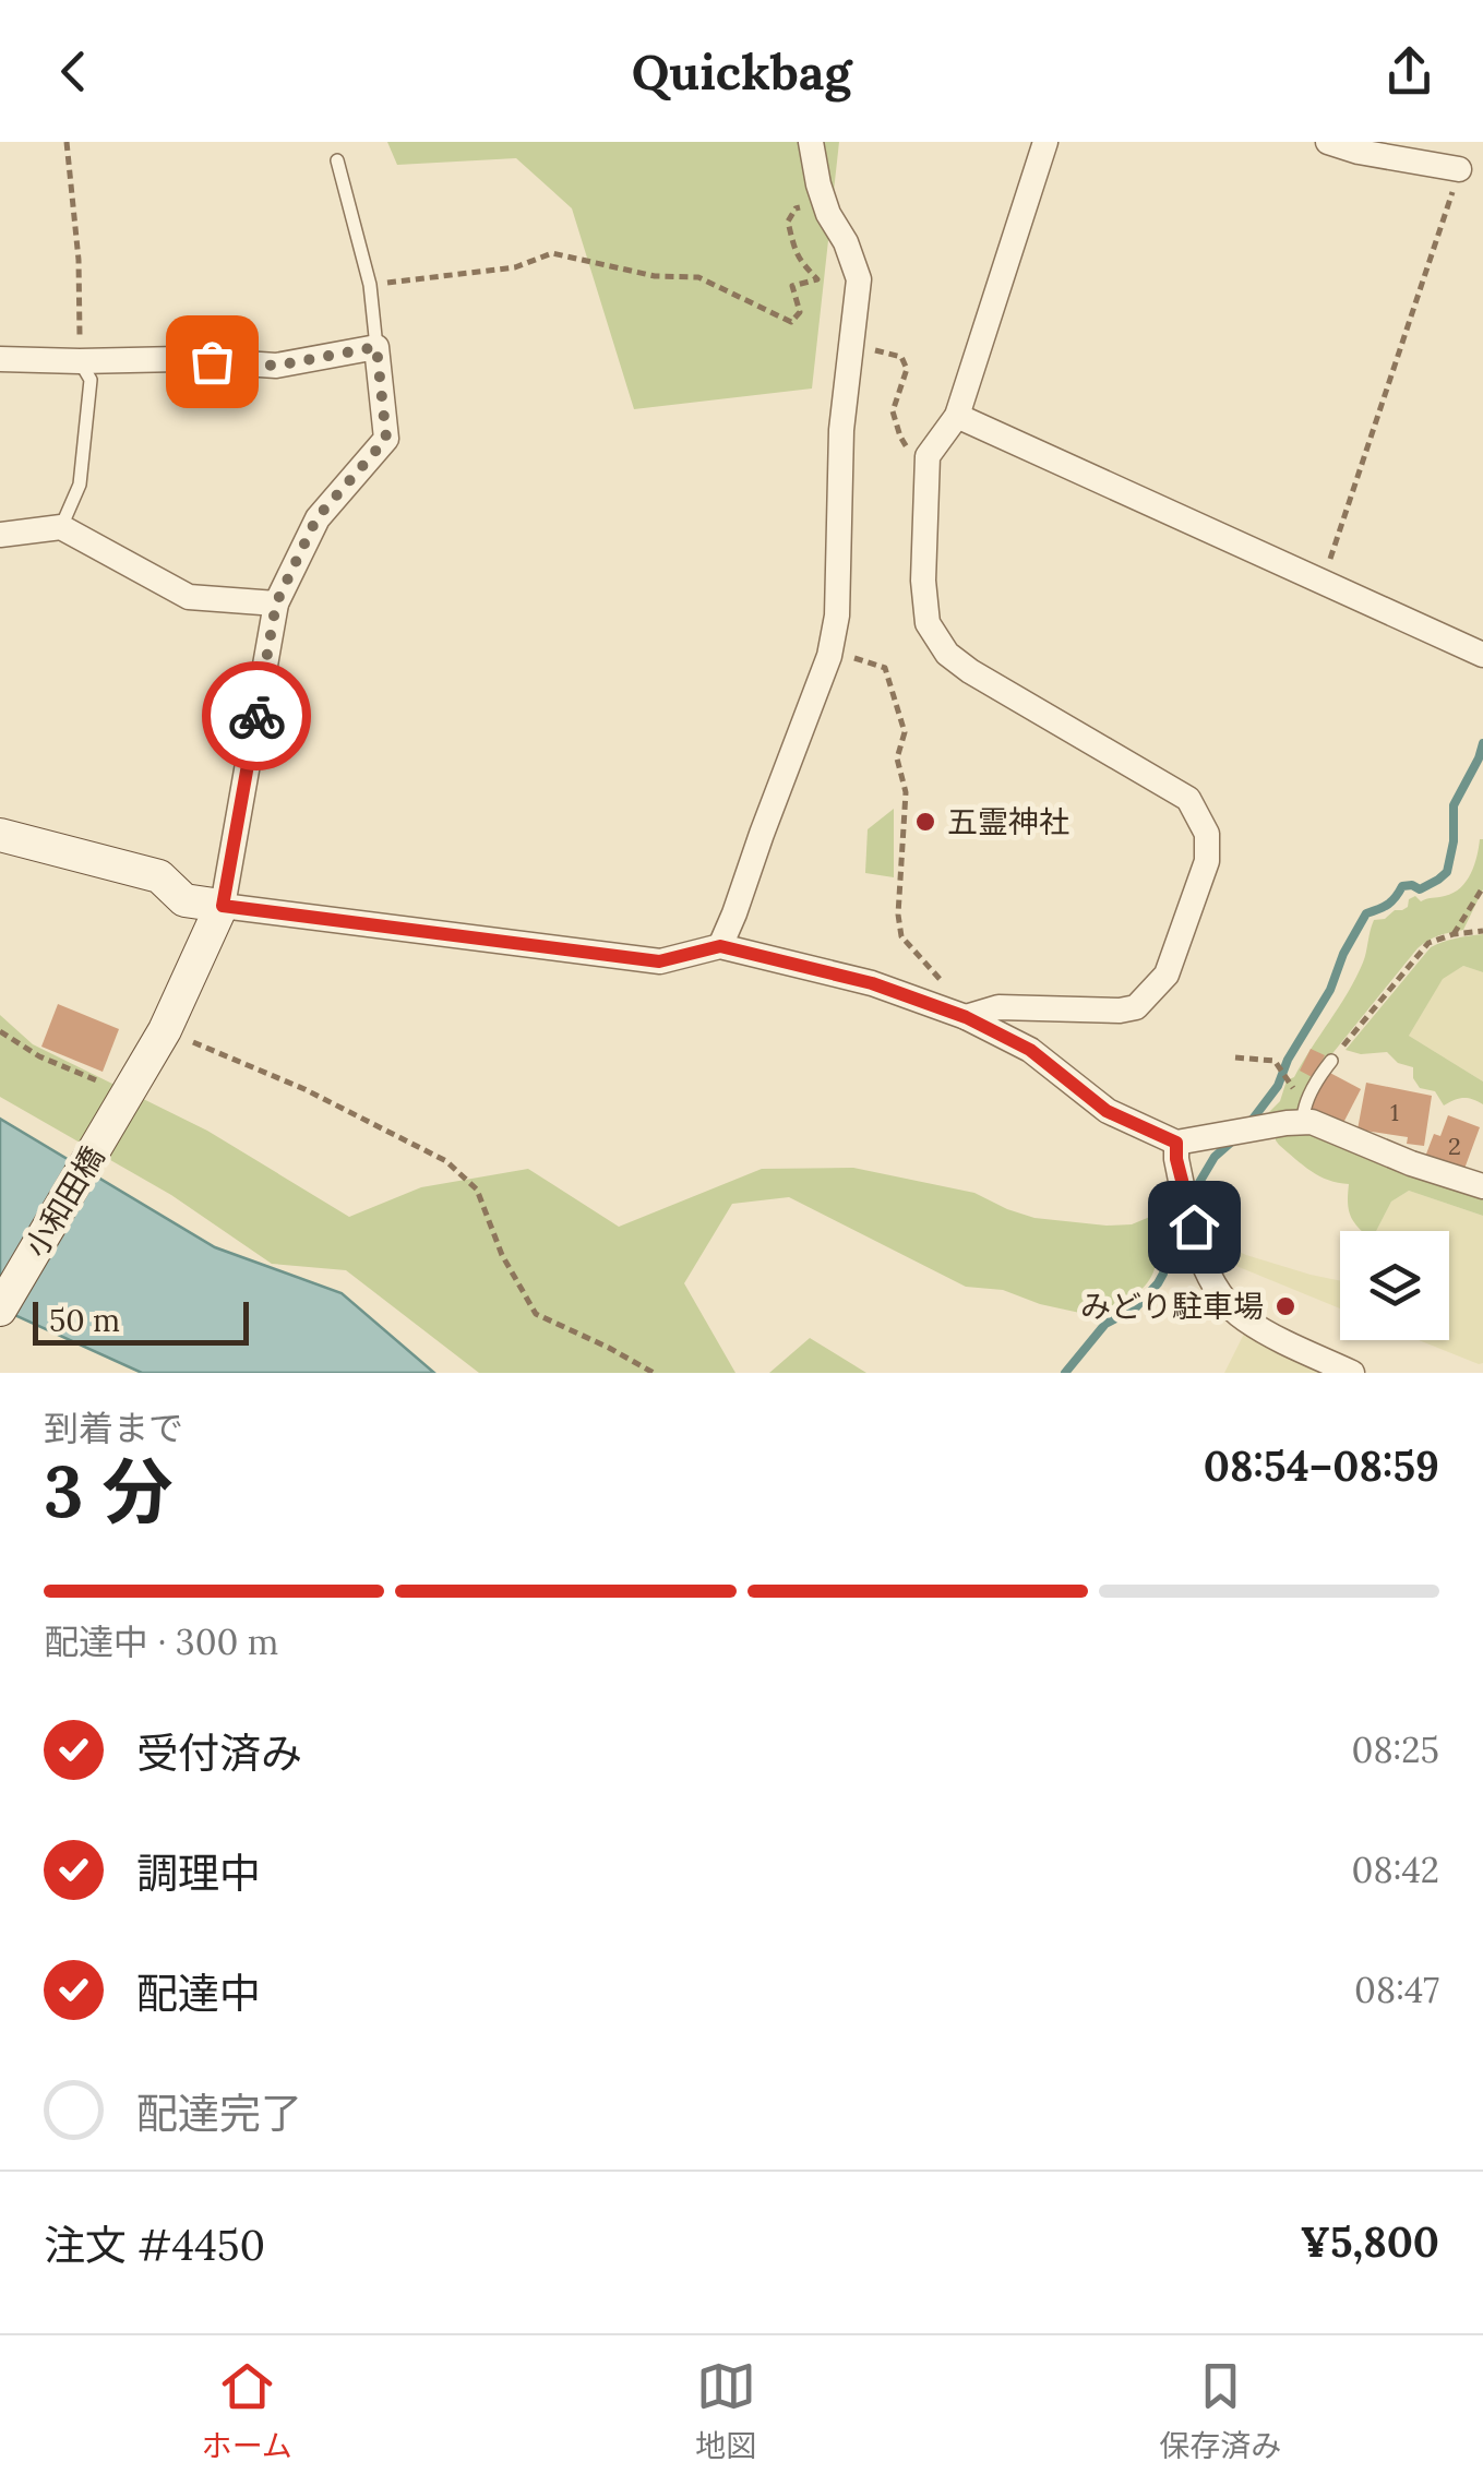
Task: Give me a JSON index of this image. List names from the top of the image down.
{
  "streets": {
    "street": ["小和田橋"]
  },
  "places": ["五霊神社", "みどり駐車場"],
  "house_numbers": ["1", "2"],
  "scale_bar": "50 m",
  "page": {
    "header": "Quickbag",
    "scale": "50 m",
    "heading": ["3 分", "到着まで", "08:54–08:59"],
    "panel": ["注文 #4450", "¥5,800"],
    "bar": "配達中 · 300 m",
    "list": [
      ["受付済み", "08:25"],
      ["調理中", "08:42"],
      ["配達中", "08:47"],
      "配達完了"
    ],
    "tabs": ["ホーム", "地図", "保存済み"]
  }
}
